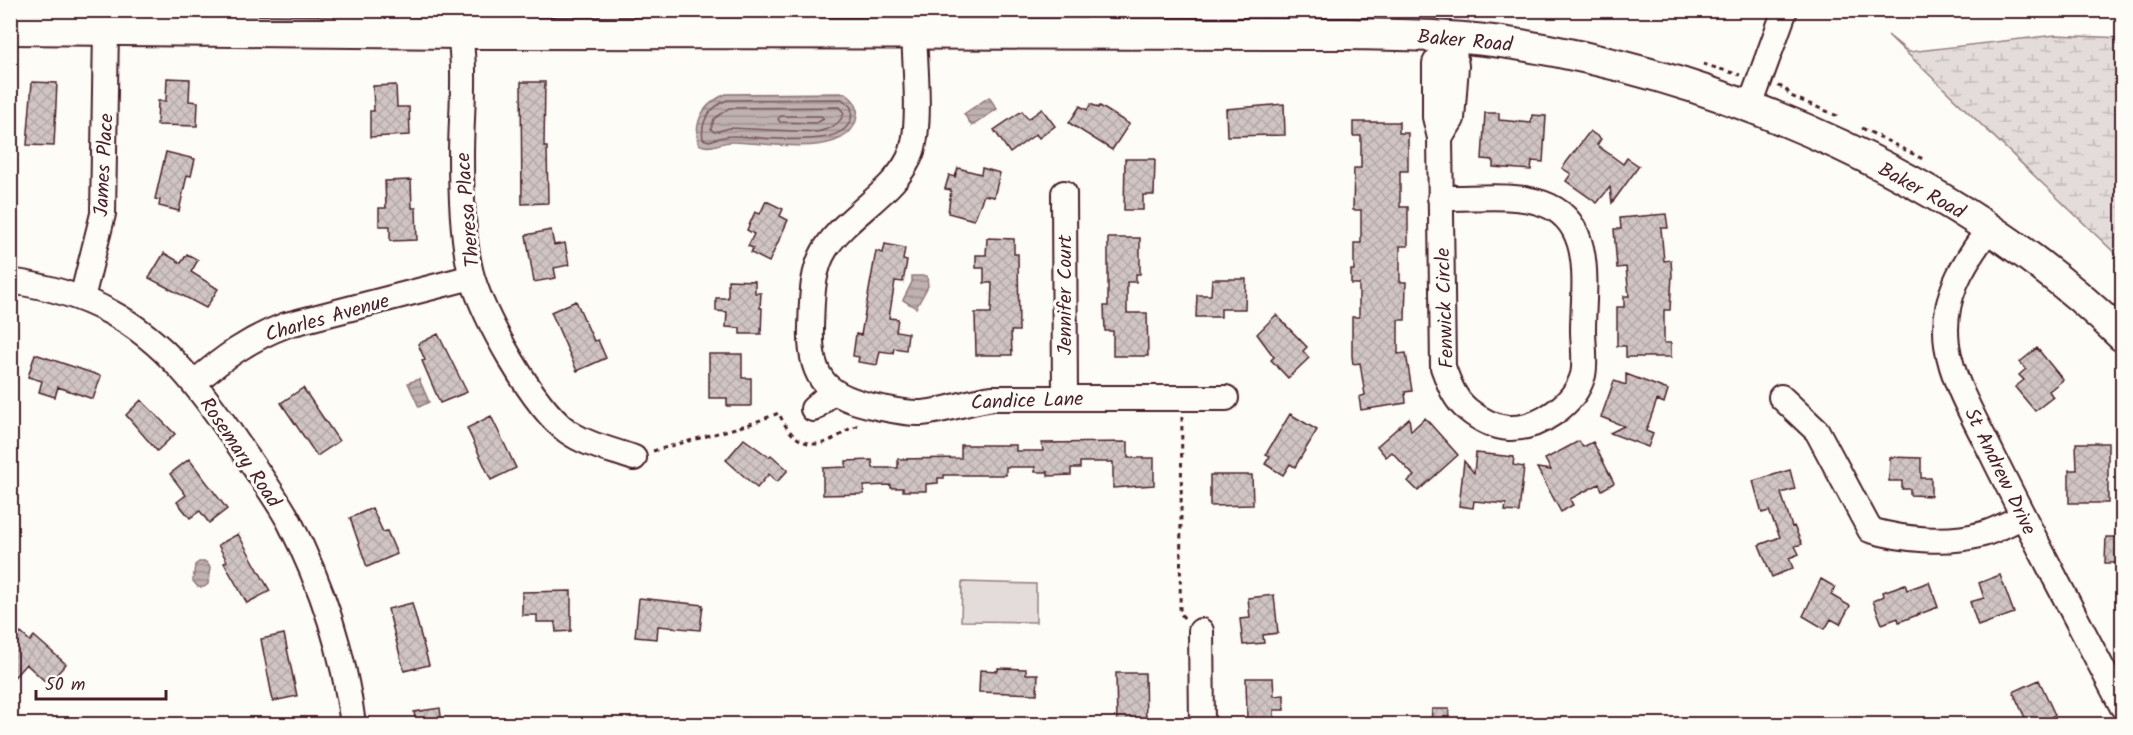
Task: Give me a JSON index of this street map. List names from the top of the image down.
{
  "streets": {
    "main road": ["Baker Road"],
    "street": [
      "James Place",
      "Theresa Place",
      "Jennifer Court",
      "Fenwick Circle",
      "Charles Avenue",
      "Candice Lane",
      "Rosemary Road",
      "St Andrew Drive"
    ]
  },
  "crossings": [
    ["Baker Road", "James Place"],
    ["Baker Road", "Theresa Place"],
    ["Baker Road", "Fenwick Circle"],
    ["Baker Road", "Candice Lane"],
    ["Baker Road", "St Andrew Drive"],
    ["James Place", "Rosemary Road"],
    ["Theresa Place", "Charles Avenue"],
    ["Jennifer Court", "Candice Lane"],
    ["Charles Avenue", "Rosemary Road"]
  ],
  "scale_bar": "50 m"
}
